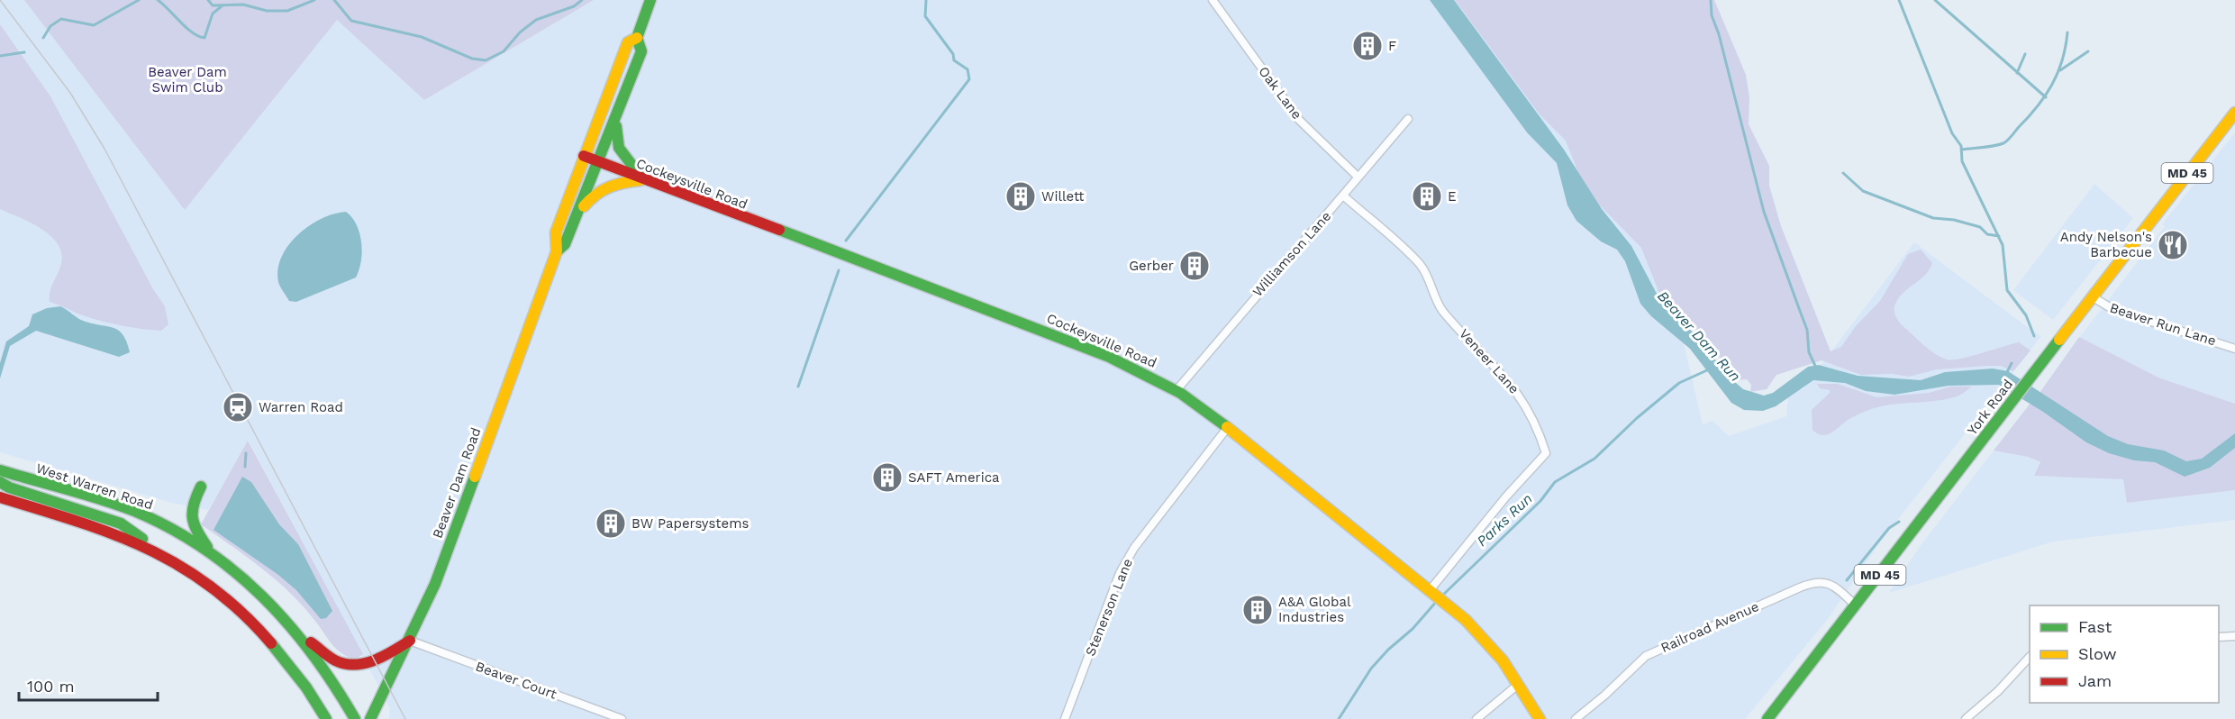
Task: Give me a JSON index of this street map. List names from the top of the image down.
{
  "streets": {
    "main road": [
      "MD 45",
      "Cockeysville Road",
      "York Road",
      "Beaver Dam Road",
      "West Warren Road"
    ],
    "street": [
      "Oak Lane",
      "Williamson Lane",
      "Beaver Run Lane",
      "Veneer Lane",
      "Stenerson Lane",
      "Railroad Avenue",
      "Beaver Court"
    ]
  },
  "crossings": [
    ["Oak Lane", "Williamson Lane"],
    ["Cockeysville Road", "Williamson Lane"],
    ["Cockeysville Road", "Veneer Lane"],
    ["Cockeysville Road", "Beaver Dam Road"],
    ["Cockeysville Road", "Stenerson Lane"],
    ["Williamson Lane", "Veneer Lane"],
    ["Beaver Run Lane", "York Road"],
    ["York Road", "Railroad Avenue"],
    ["Beaver Dam Road", "Beaver Court"]
  ],
  "water": ["Beaver Dam Run", "Parks Run"],
  "parks": ["Beaver Dam Swim Club"],
  "places": {
    "building": [
      "F",
      "Willett",
      "E",
      "Gerber",
      "SAFT America",
      "BW Papersystems",
      "A&A Global Industries"
    ],
    "restaurant": ["Andy Nelson's Barbecue"],
    "station": ["Warren Road"]
  },
  "legend": ["Fast", "Slow", "Jam"],
  "scale_bar": "100 m"
}
